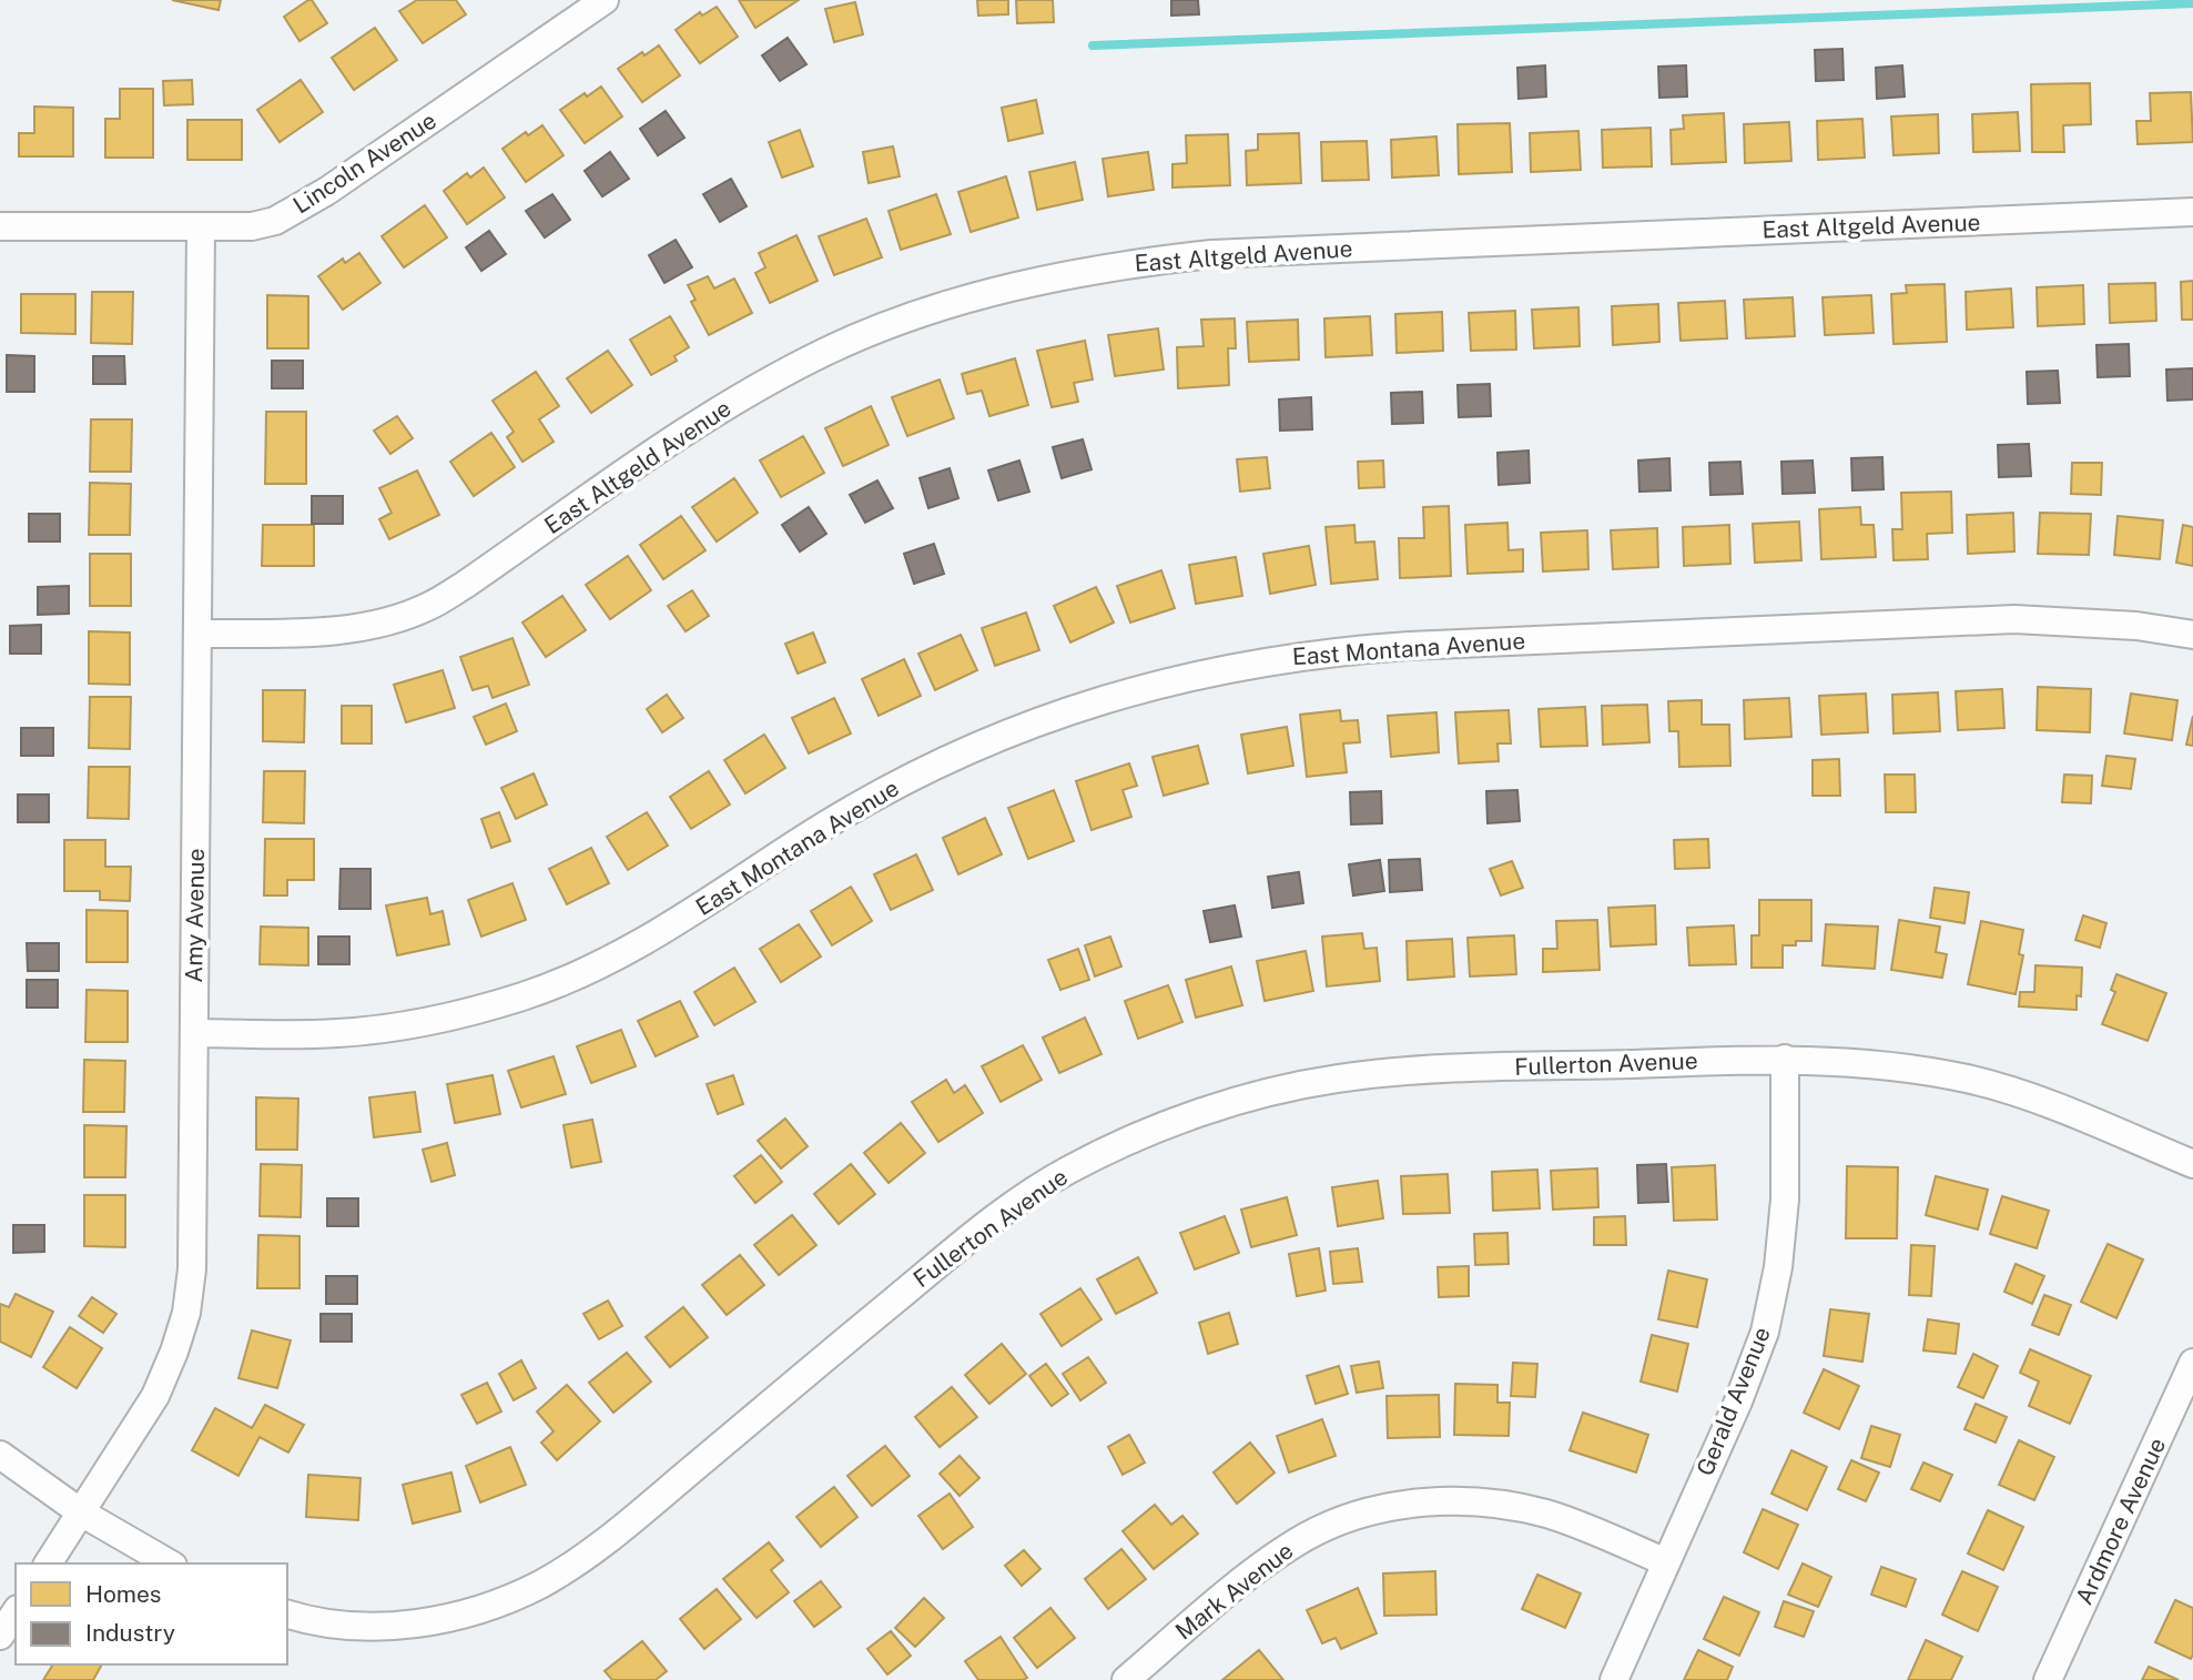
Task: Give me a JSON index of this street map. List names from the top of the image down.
{
  "streets": {
    "street": [
      "Lincoln Avenue",
      "East Altgeld Avenue",
      "East Montana Avenue",
      "Amy Avenue",
      "Fullerton Avenue",
      "Gerald Avenue",
      "Ardmore Avenue",
      "Mark Avenue"
    ]
  },
  "crossings": [
    ["Lincoln Avenue", "Amy Avenue"],
    ["East Altgeld Avenue", "Amy Avenue"],
    ["East Montana Avenue", "Amy Avenue"],
    ["Fullerton Avenue", "Gerald Avenue"],
    ["Gerald Avenue", "Mark Avenue"]
  ],
  "legend": ["Homes", "Industry"]
}
